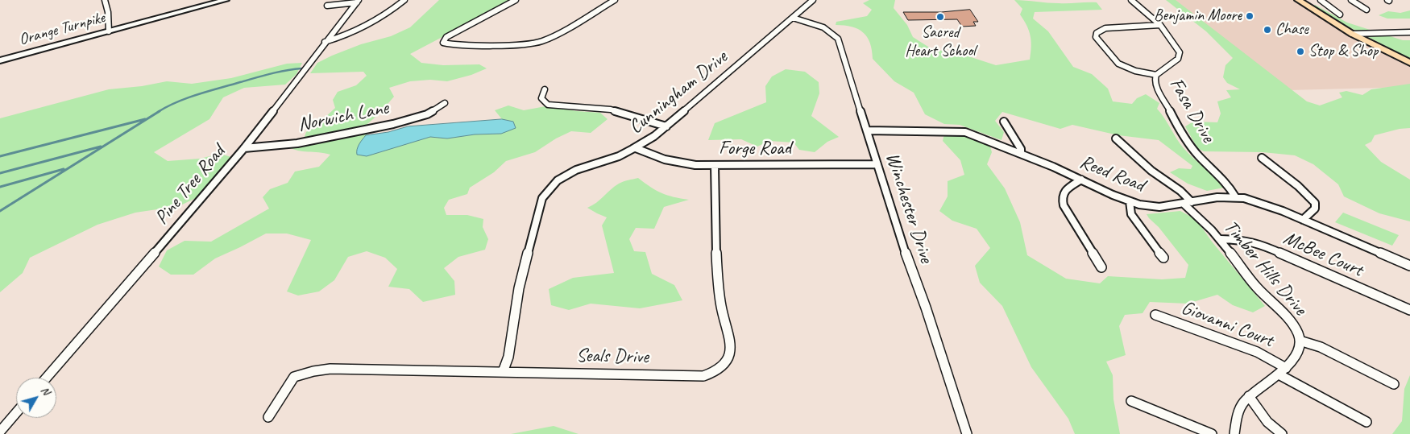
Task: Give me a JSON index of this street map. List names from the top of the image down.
{
  "streets": {
    "main road": ["Orange Turnpike"],
    "street": [
      "Cunningham Drive",
      "Fasa Drive",
      "Norwich Lane",
      "Forge Road",
      "Reed Road",
      "Pine Tree Road",
      "Winchester Drive",
      "McBee Court",
      "Timber Hills Drive",
      "Giovanni Court",
      "Seals Drive"
    ]
  },
  "crossings": [
    ["Cunningham Drive", "Forge Road"],
    ["Cunningham Drive", "Winchester Drive"],
    ["Cunningham Drive", "Seals Drive"],
    ["Fasa Drive", "Reed Road"],
    ["Norwich Lane", "Pine Tree Road"],
    ["Forge Road", "Winchester Drive"],
    ["Forge Road", "Seals Drive"],
    ["Reed Road", "Winchester Drive"],
    ["Reed Road", "Timber Hills Drive"],
    ["McBee Court", "Timber Hills Drive"],
    ["Timber Hills Drive", "Giovanni Court"]
  ],
  "places": [
    "Benjamin Moore",
    "Sacred Heart School",
    "Chase",
    "Stop & Shop"
  ],
  "north": "top right"
}
